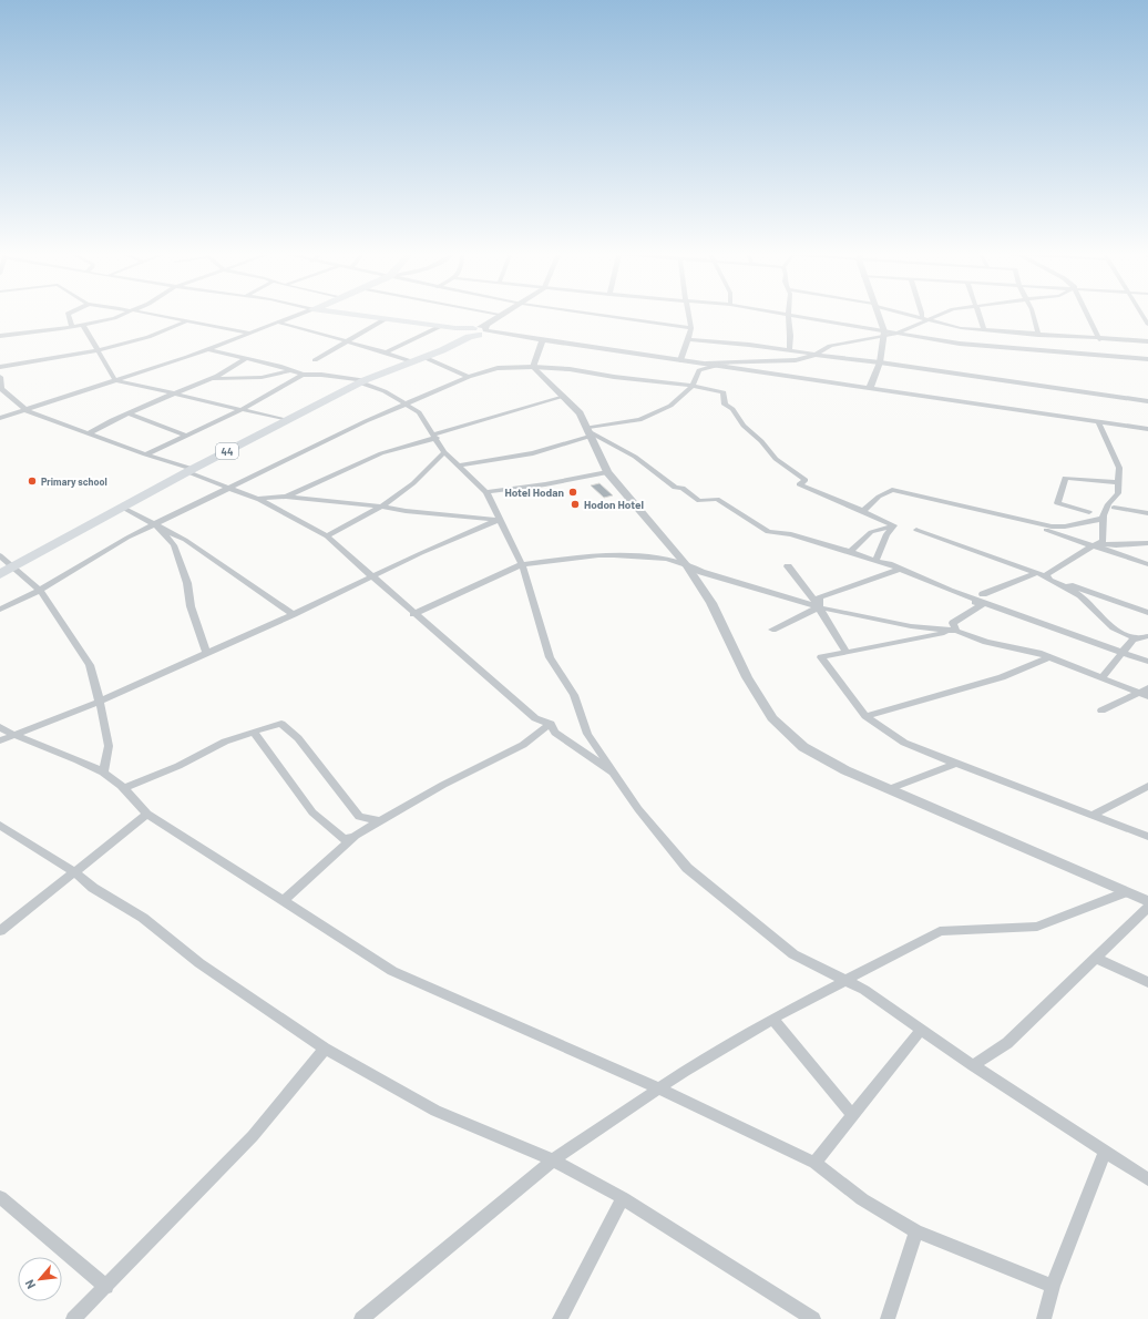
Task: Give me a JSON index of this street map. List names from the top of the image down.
{
  "streets": {
    "main road": ["44"]
  },
  "places": ["Primary school", "Hotel Hodan", "Hodon Hotel"],
  "north": "bottom left"
}
